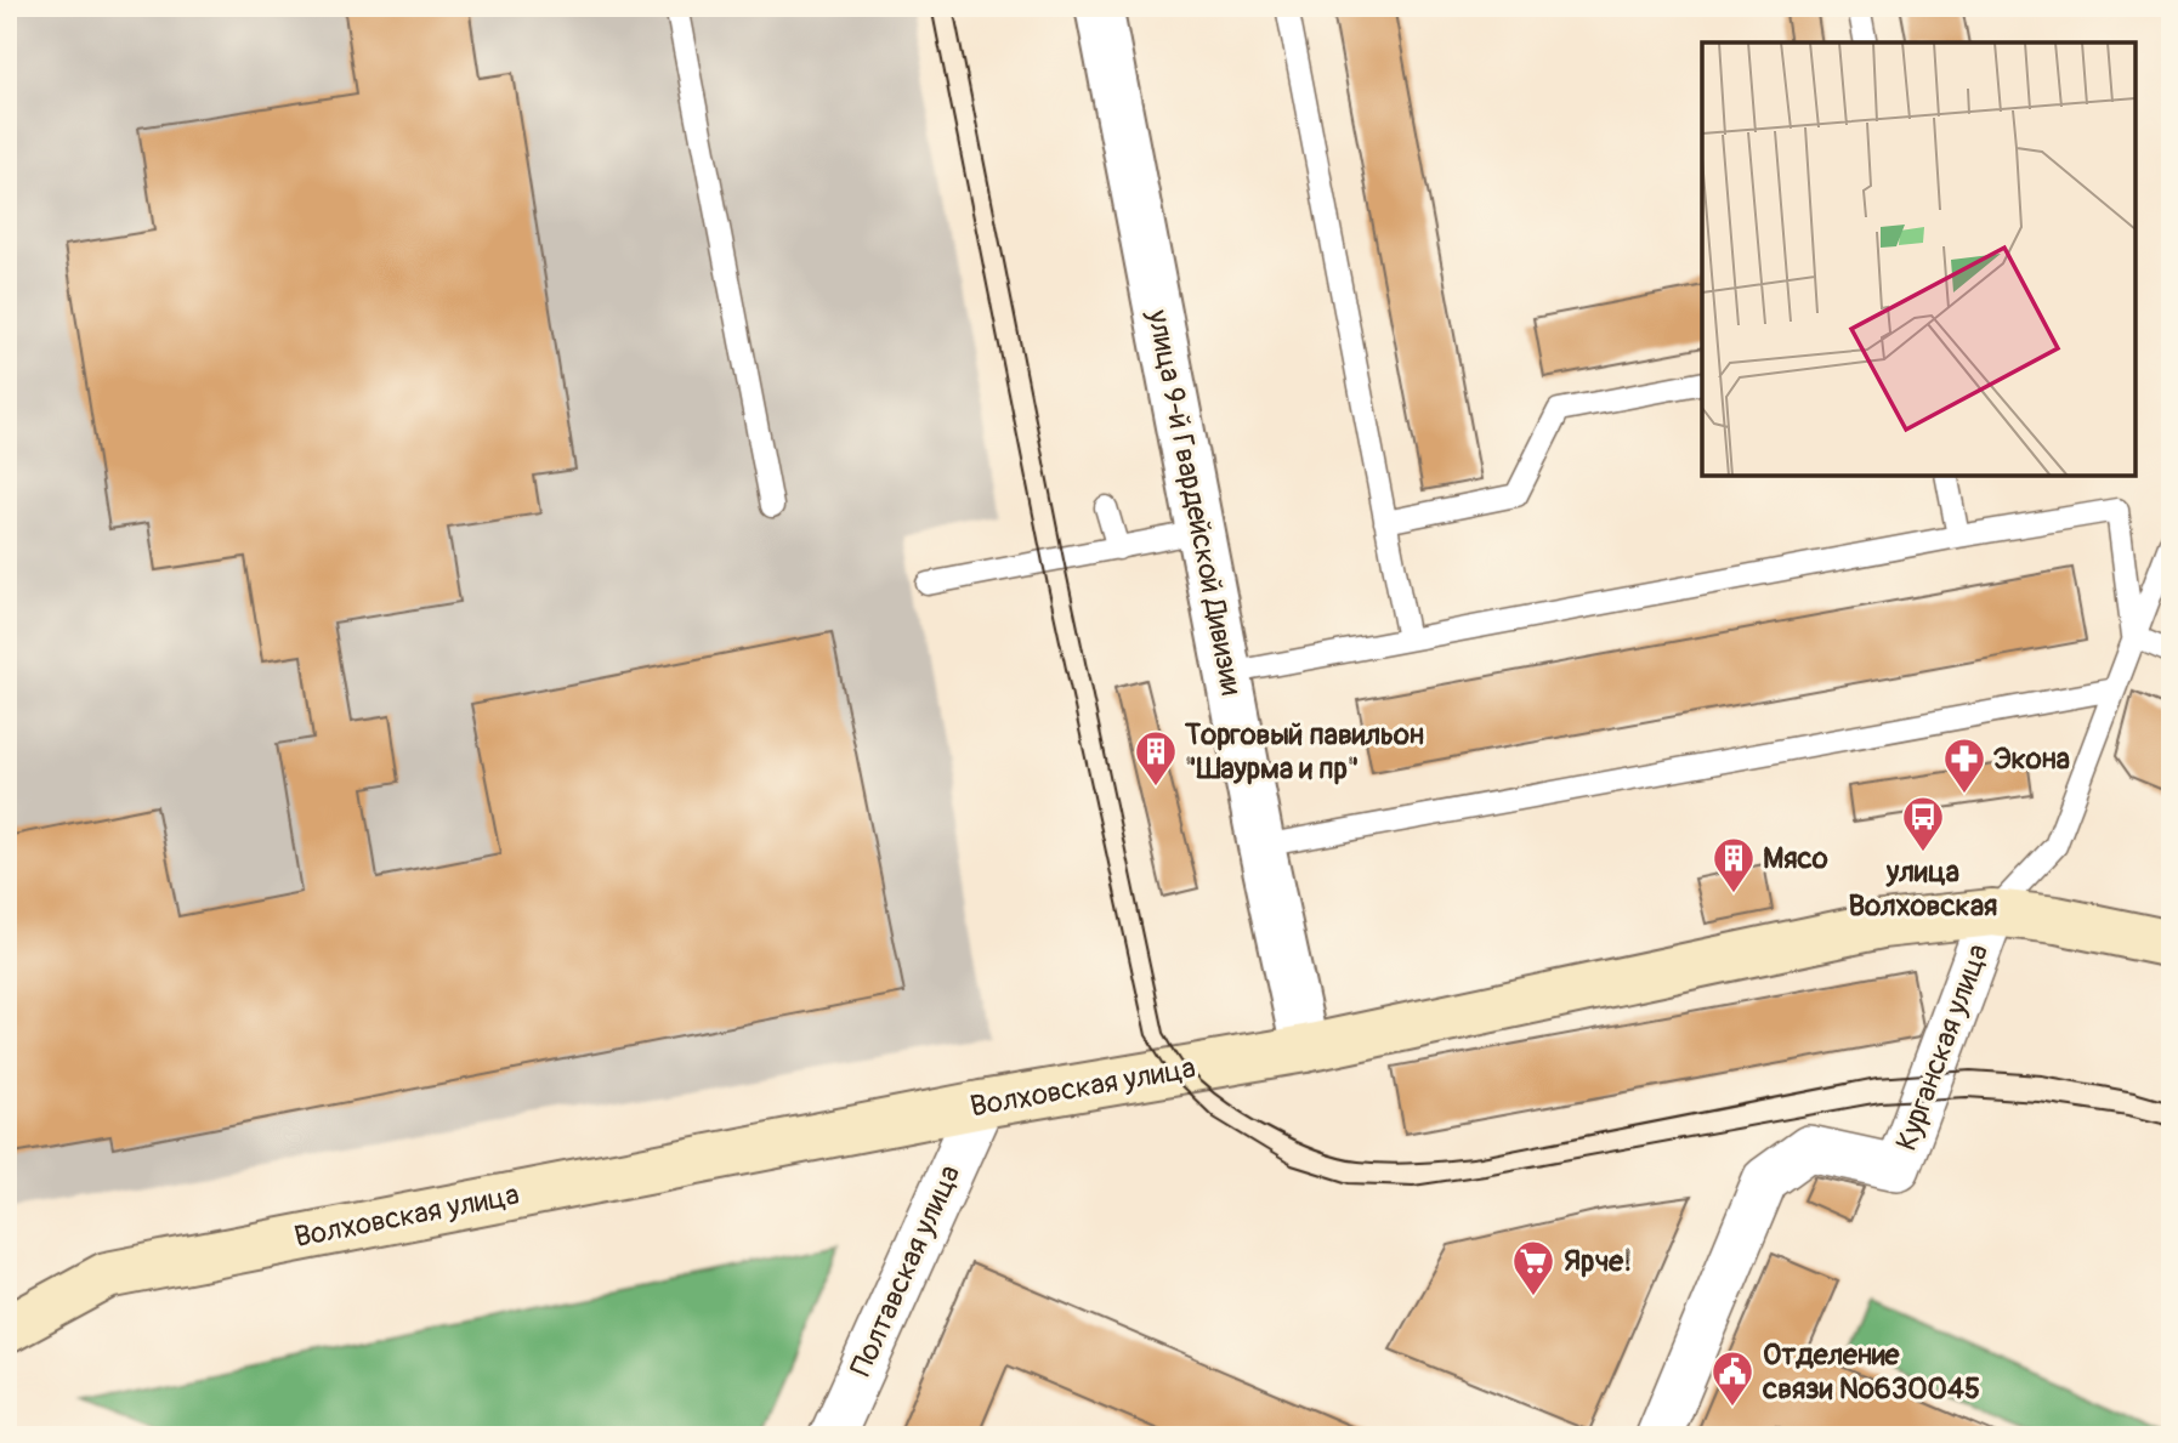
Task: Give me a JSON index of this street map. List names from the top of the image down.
{
  "streets": {
    "main road": ["Волховская улица"],
    "street": ["улица 9-й Гвардейской Дивизии", "Курганская улица", "Полтавская улица"]
  },
  "crossings": [
    ["улица 9-й Гвардейской Дивизии", "Волховская улица"],
    ["Курганская улица", "Волховская улица"],
    ["Волховская улица", "Полтавская улица"]
  ],
  "places": {
    "building": ["Торговый павильон \"Шаурма и пр\"", "Мясо"],
    "pharmacy": ["Экона"],
    "bus stop": ["улица Волховская"],
    "supermarket": ["Ярче!"],
    "public building": ["Отделение связи №630045"]
  }
}
